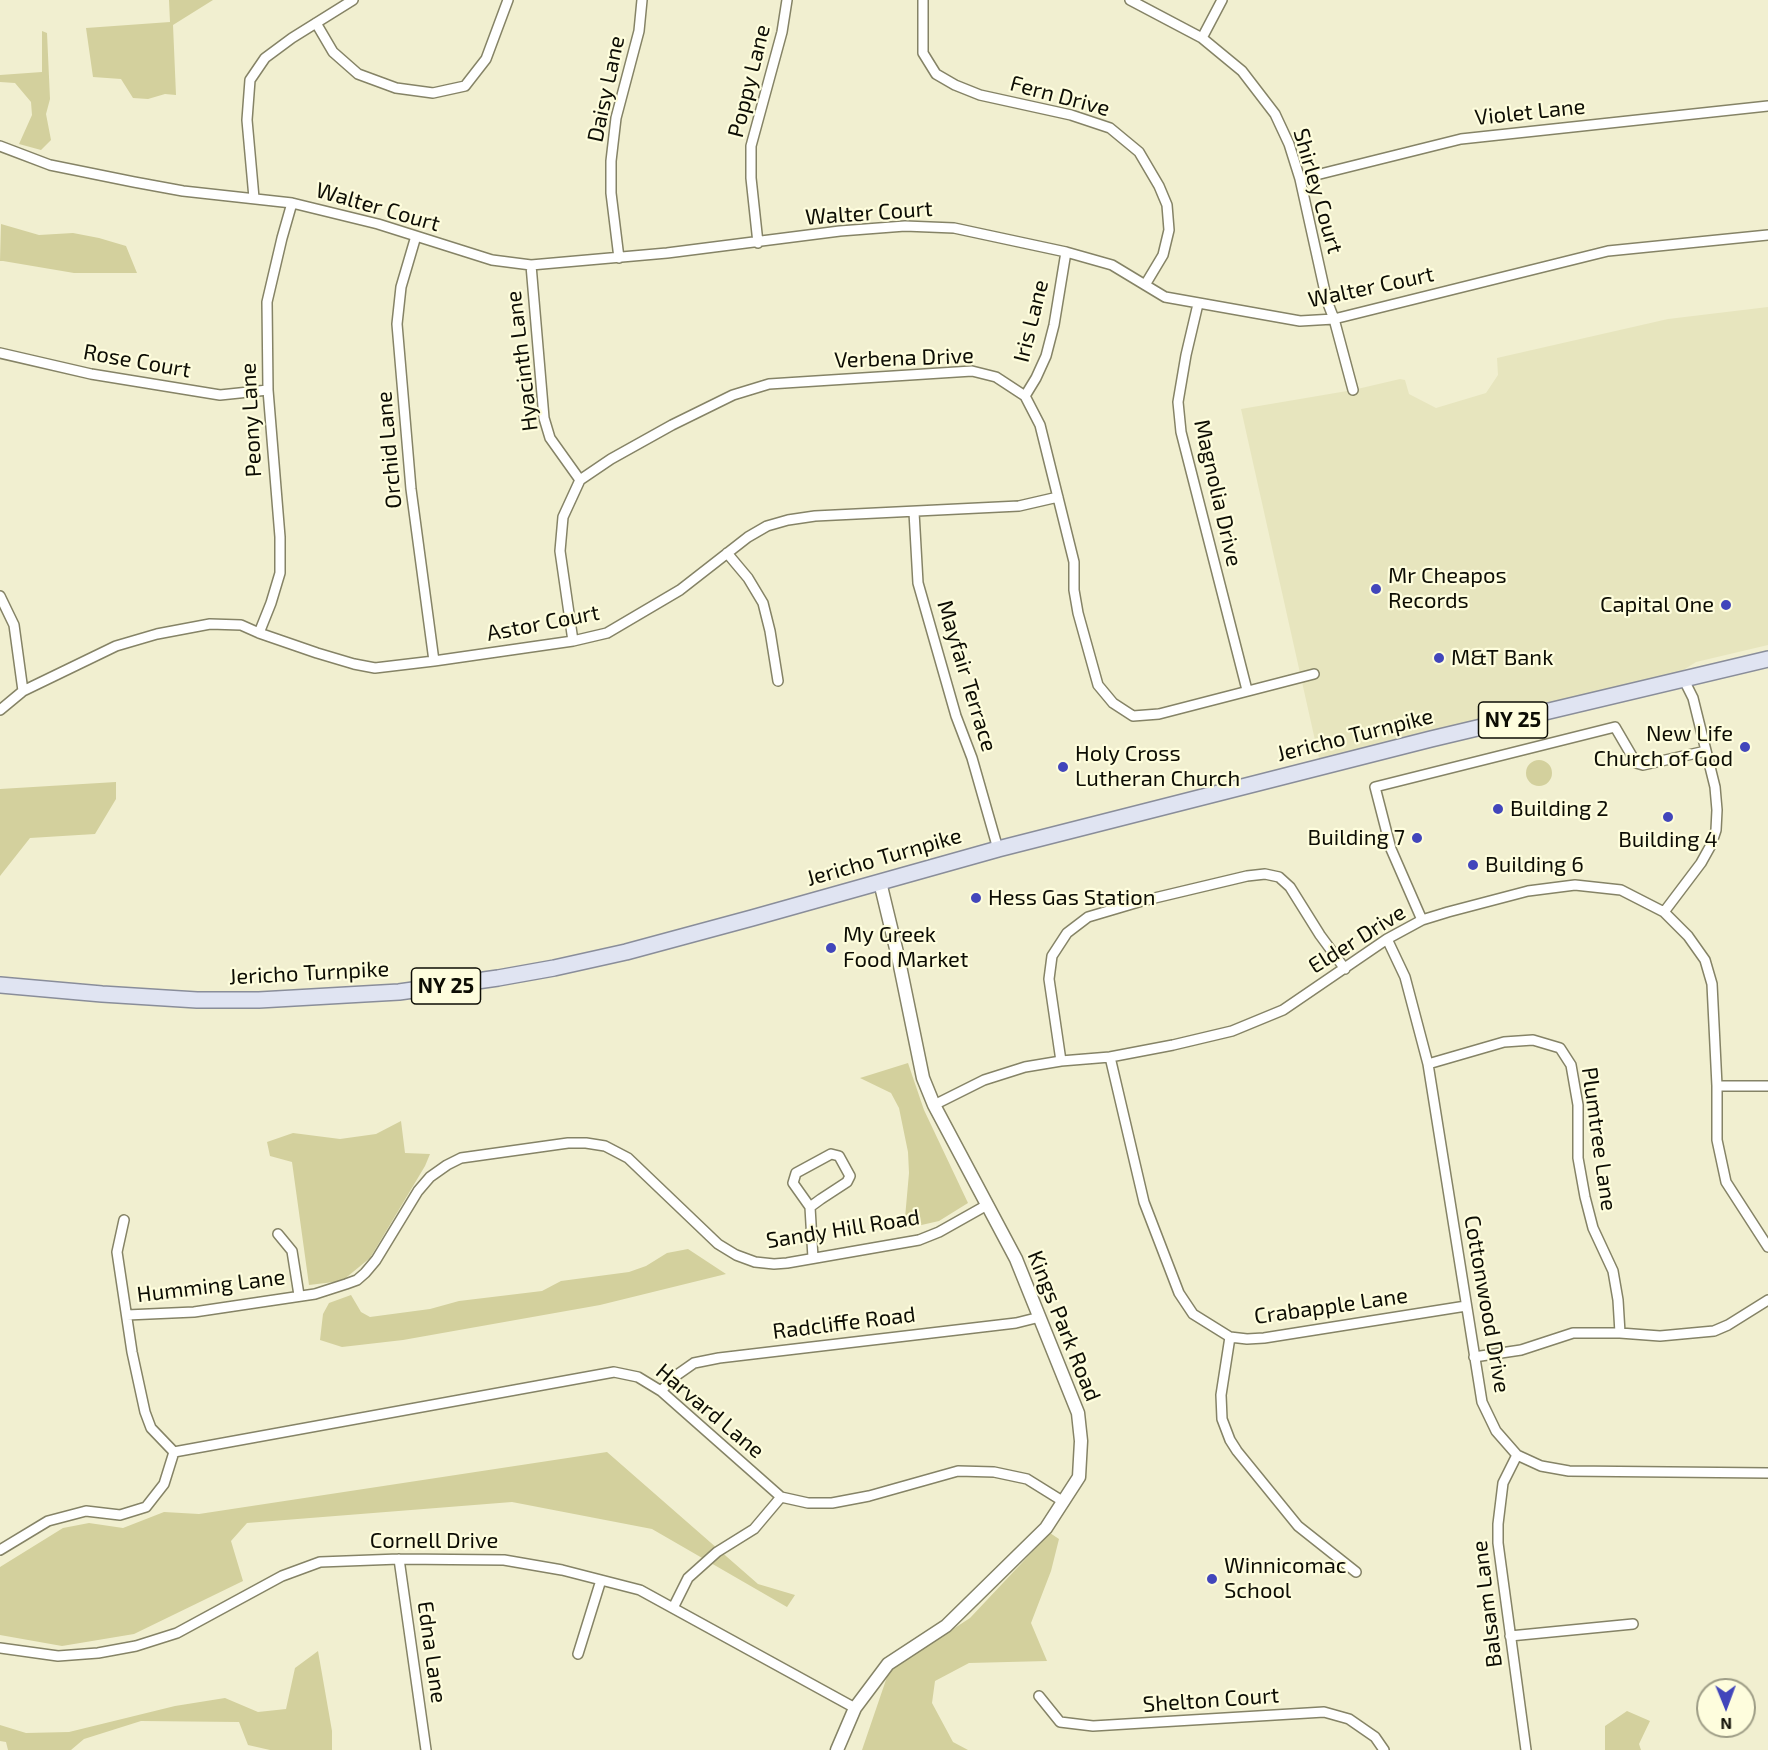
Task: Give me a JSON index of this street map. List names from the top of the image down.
{
  "streets": {
    "main road": ["NY 25", "Jericho Turnpike"],
    "street": [
      "Poppy Lane",
      "Daisy Lane",
      "Fern Drive",
      "Violet Lane",
      "Shirley Court",
      "Walter Court",
      "Iris Lane",
      "Verbena Drive",
      "Rose Court",
      "Hyacinth Lane",
      "Peony Lane",
      "Orchid Lane",
      "Magnolia Drive",
      "Astor Court",
      "Mayfair Terrace",
      "Elder Drive",
      "Plumtree Lane",
      "Sandy Hill Road",
      "Humming Lane",
      "Cottonwood Drive",
      "Crabapple Lane",
      "Radcliffe Road",
      "Kings Park Road",
      "Harvard Lane",
      "Cornell Drive",
      "Balsam Lane",
      "Edna Lane",
      "Shelton Court"
    ]
  },
  "crossings": [
    ["Poppy Lane", "Walter Court"],
    ["Daisy Lane", "Walter Court"],
    ["Fern Drive", "Walter Court"],
    ["Violet Lane", "Shirley Court"],
    ["Shirley Court", "Walter Court"],
    ["Walter Court", "Iris Lane"],
    ["Walter Court", "Hyacinth Lane"],
    ["Walter Court", "Peony Lane"],
    ["Walter Court", "Orchid Lane"],
    ["Walter Court", "Magnolia Drive"],
    ["Iris Lane", "Verbena Drive"],
    ["Verbena Drive", "Hyacinth Lane"],
    ["Verbena Drive", "Magnolia Drive"],
    ["Verbena Drive", "Astor Court"],
    ["Rose Court", "Peony Lane"],
    ["Peony Lane", "Astor Court"],
    ["Orchid Lane", "Astor Court"],
    ["Astor Court", "Mayfair Terrace"],
    ["Mayfair Terrace", "Jericho Turnpike"],
    ["Jericho Turnpike", "Kings Park Road"],
    ["Elder Drive", "Cottonwood Drive"],
    ["Elder Drive", "Crabapple Lane"],
    ["Elder Drive", "Kings Park Road"],
    ["Plumtree Lane", "Cottonwood Drive"],
    ["Sandy Hill Road", "Humming Lane"],
    ["Sandy Hill Road", "Kings Park Road"],
    ["Cottonwood Drive", "Crabapple Lane"],
    ["Cottonwood Drive", "Balsam Lane"],
    ["Radcliffe Road", "Kings Park Road"],
    ["Radcliffe Road", "Harvard Lane"],
    ["Kings Park Road", "Harvard Lane"],
    ["Kings Park Road", "Cornell Drive"],
    ["Cornell Drive", "Edna Lane"]
  ],
  "places": [
    "Mr Cheapos Records",
    "Capital One",
    "M&T Bank",
    "New Life Church of God",
    "Holy Cross Lutheran Church",
    "Building 2",
    "Building 4",
    "Building 7",
    "Building 6",
    "Hess Gas Station",
    "My Greek Food Market",
    "Winnicomac School"
  ],
  "north": "bottom"
}
